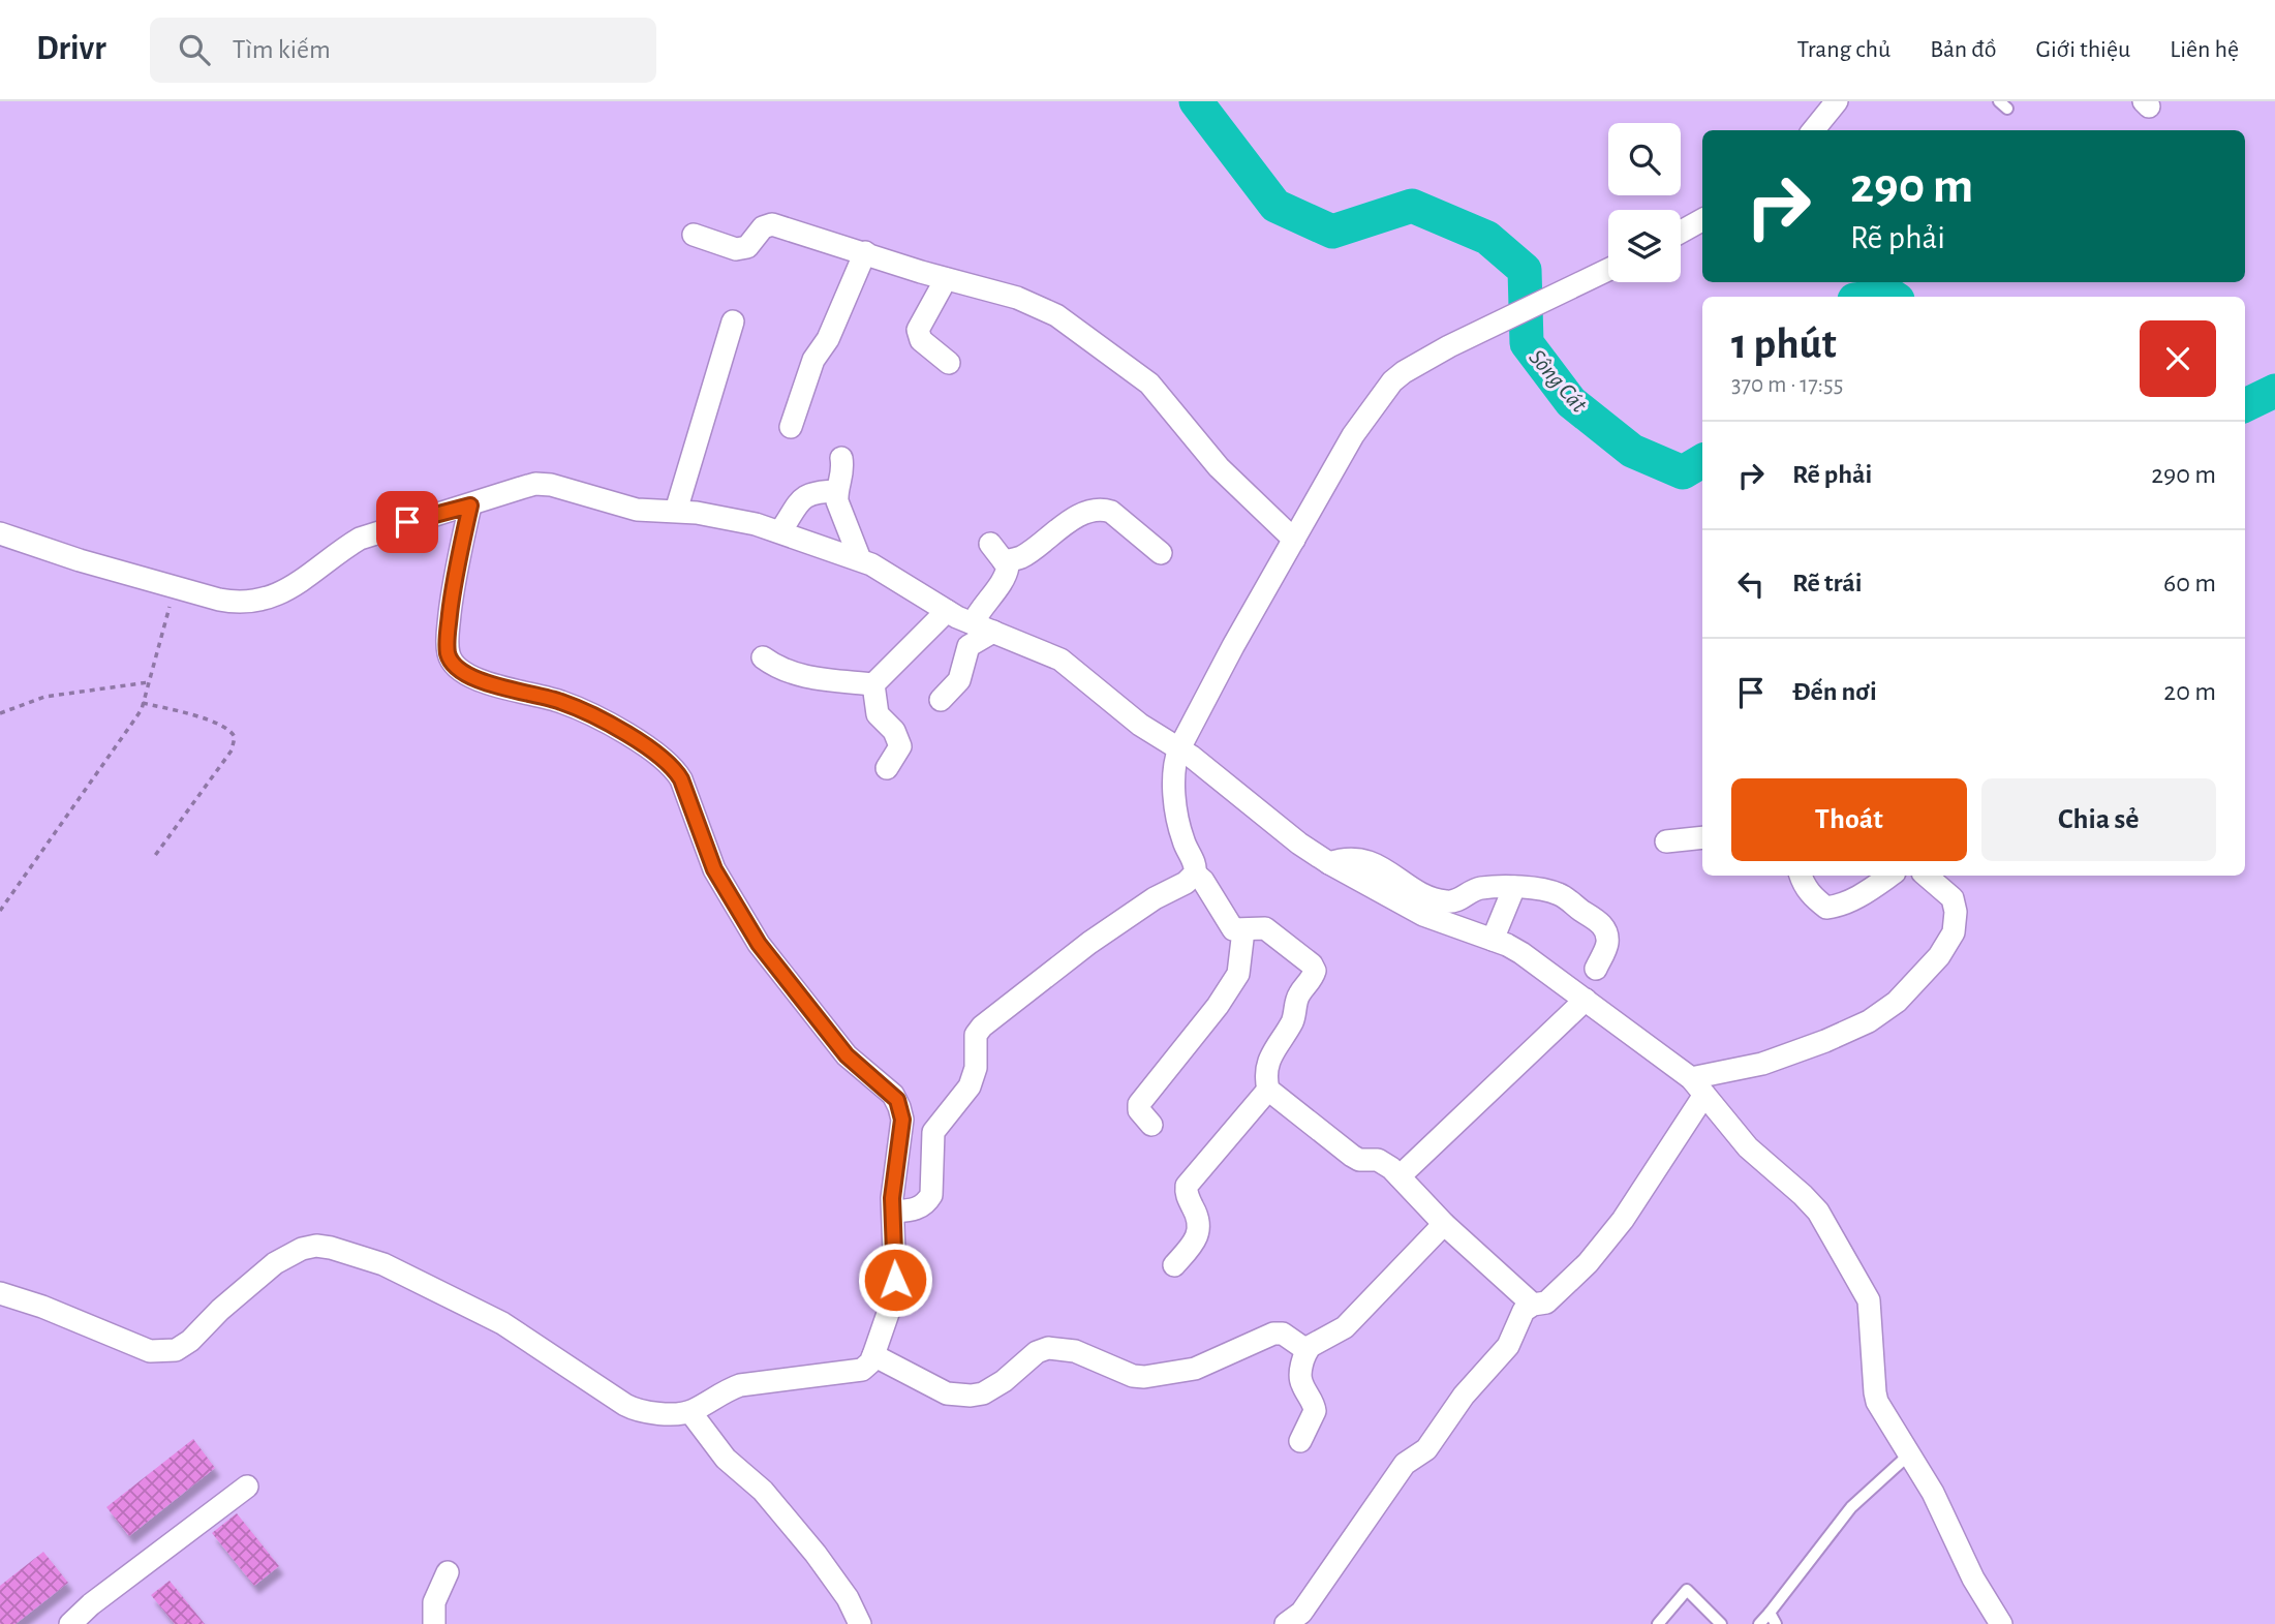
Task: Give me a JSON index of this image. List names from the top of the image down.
{
  "water": ["Sông Cát"],
  "page": {
    "header": "Drivr",
    "search": "Tìm kiếm",
    "nav": [
      "Trang chủ",
      "Bản đồ",
      "Giới thiệu",
      "Liên hệ"
    ],
    "turn": ["290 m", "Rẽ phải"],
    "heading": ["1 phút", "370 m · 17:55"],
    "list": [
      {
        "name": "Rẽ phải",
        "value": "290 m"
      },
      {
        "name": "Rẽ trái",
        "value": "60 m"
      },
      {
        "name": "Đến nơi",
        "value": "20 m"
      }
    ],
    "buttons": ["Thoát", "Chia sẻ"]
  }
}
